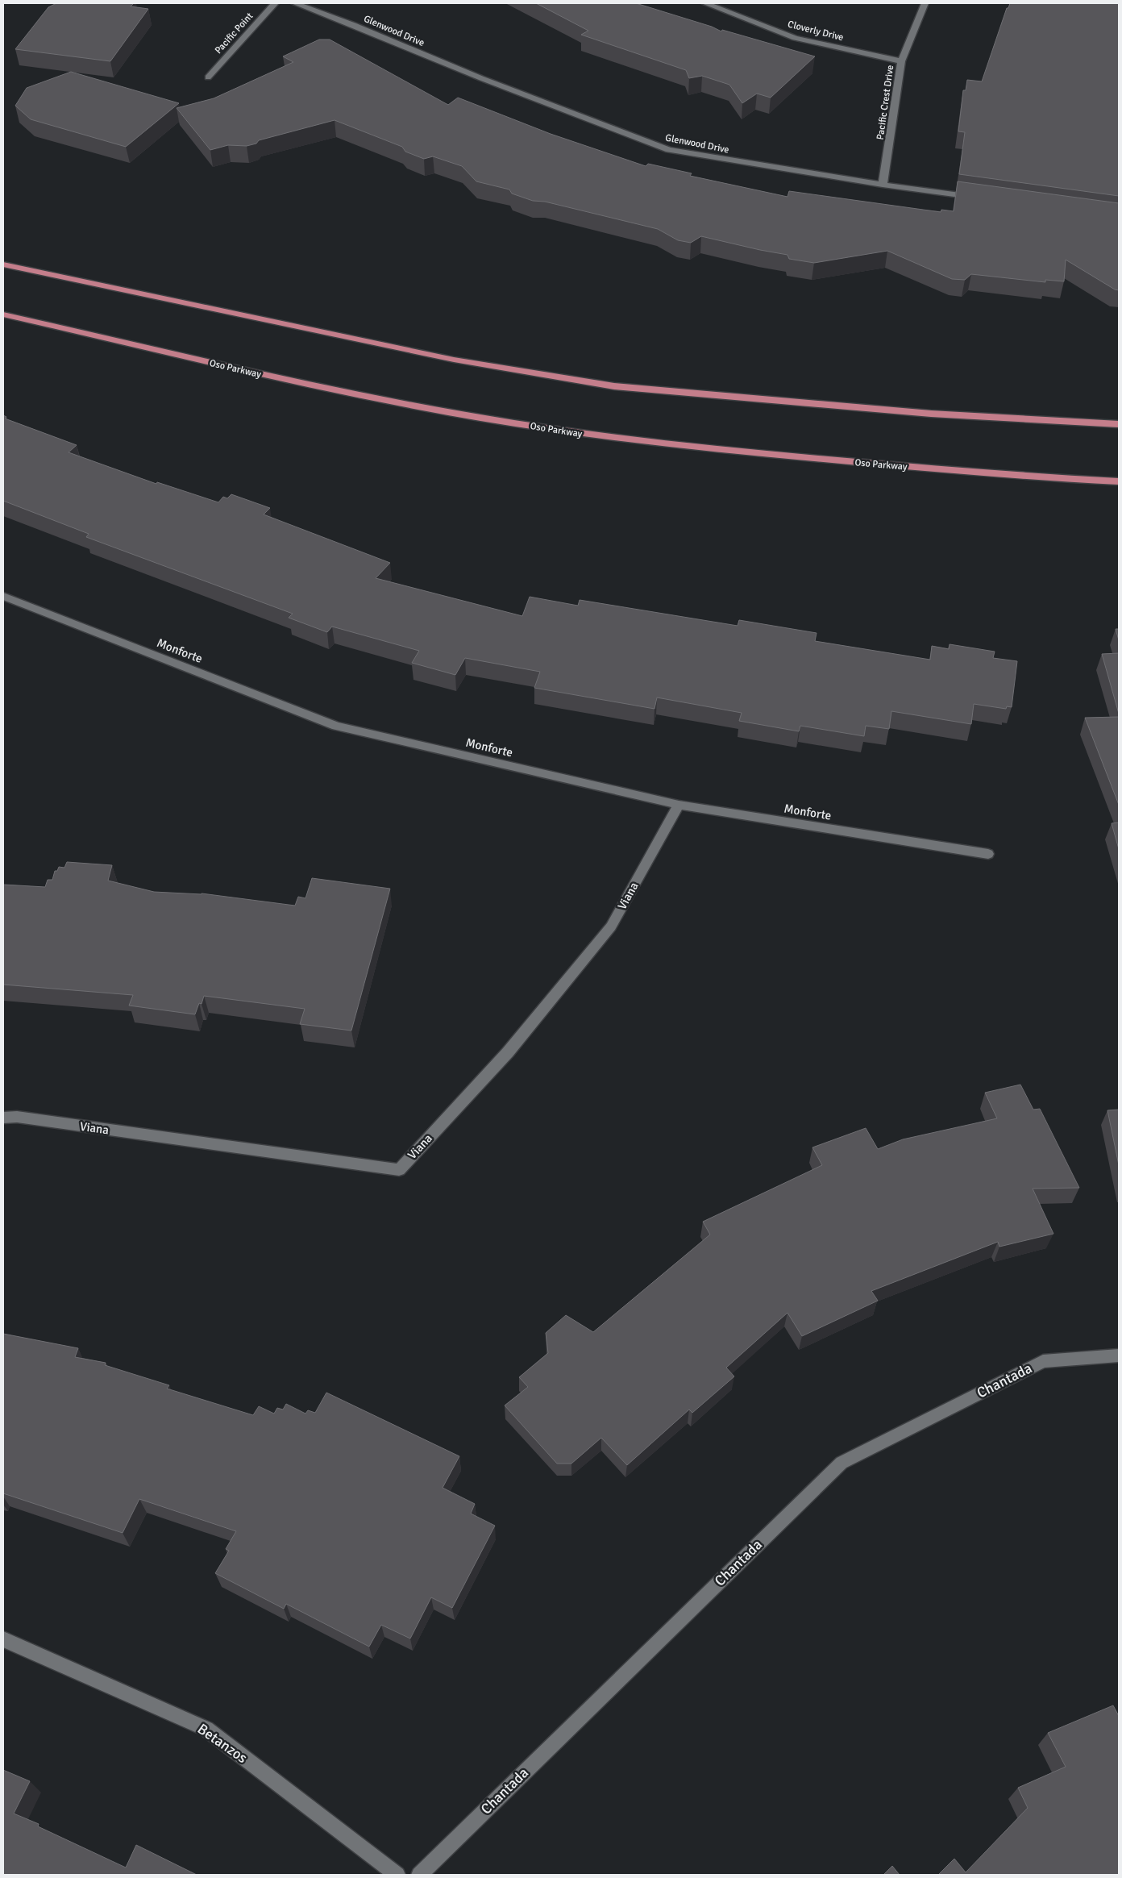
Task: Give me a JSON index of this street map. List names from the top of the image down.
{
  "streets": {
    "main road": ["Oso Parkway"],
    "street": [
      "Glenwood Drive",
      "Cloverly Drive",
      "Pacific Point",
      "Pacific Crest Drive",
      "Monforte",
      "Viana",
      "Chantada",
      "Betanzos"
    ]
  },
  "crossings": [
    ["Glenwood Drive", "Pacific Crest Drive"],
    ["Cloverly Drive", "Pacific Crest Drive"],
    ["Monforte", "Viana"]
  ]
}
